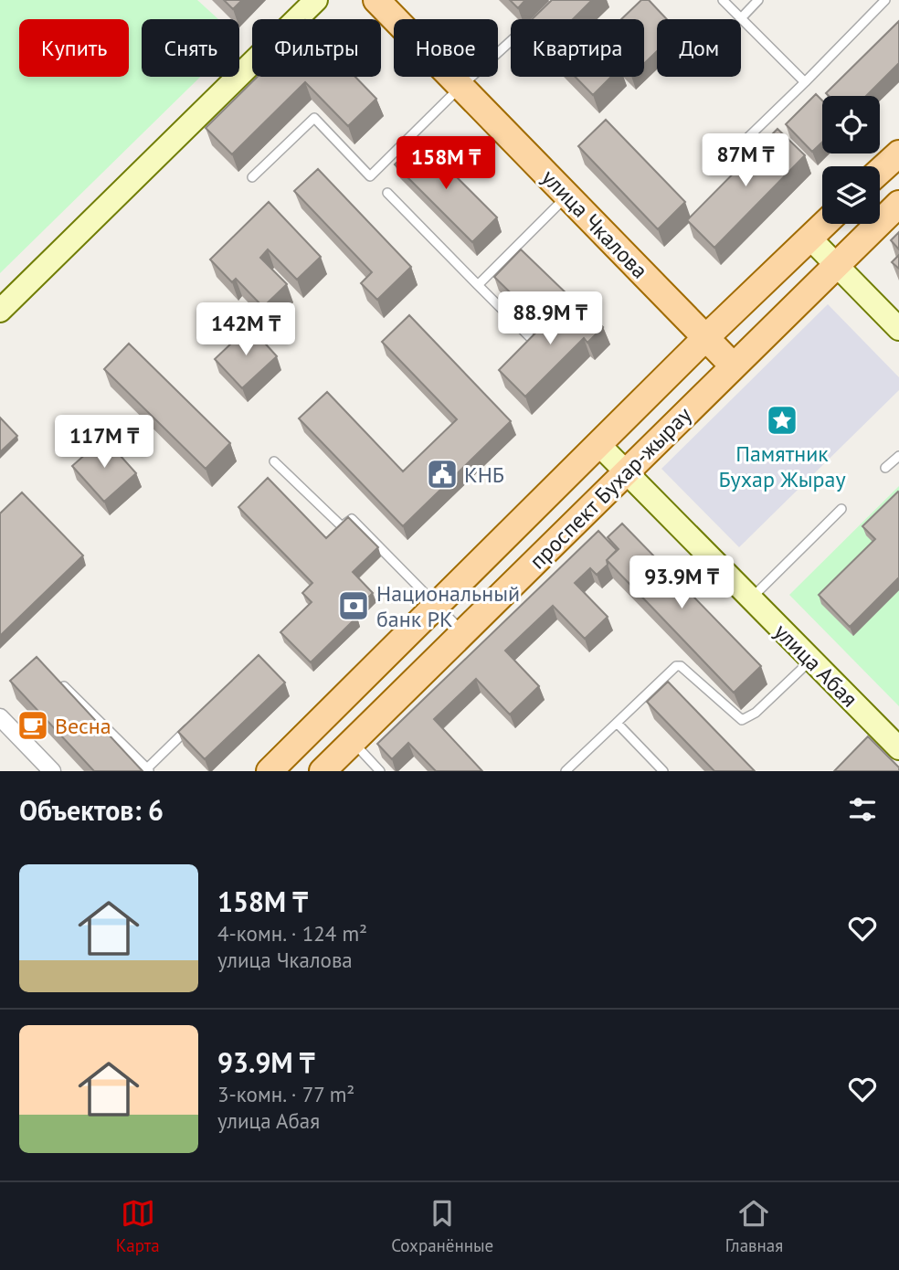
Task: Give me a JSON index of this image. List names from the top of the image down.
{
  "streets": {
    "main road": ["улица Чкалова", "проспект Бухар-жырау", "улица Абая"]
  },
  "crossings": [
    ["улица Чкалова", "проспект Бухар-жырау"],
    ["проспект Бухар-жырау", "улица Абая"]
  ],
  "places": {
    "place": ["Памятник Бухар Жырау"],
    "public building": ["КНБ"],
    "bank": ["Национальный банк РК"],
    "cafe": ["Весна"]
  },
  "page": {
    "chip": [
      "Купить",
      "Снять",
      "Фильтры",
      "Новое",
      "Квартира",
      "Дом"
    ],
    "price": [
      "87M ₸",
      "158M ₸",
      "88.9M ₸",
      "142M ₸",
      "117M ₸",
      "93.9M ₸"
    ],
    "heading": "Объектов: 6",
    "list": [
      {
        "name": "158M ₸",
        "note": "4-комн. · 124 m² · улица Чкалова"
      },
      {
        "name": "93.9M ₸",
        "note": "3-комн. · 77 m² · улица Абая"
      }
    ],
    "tabs": ["Карта", "Сохранённые", "Главная"]
  }
}
